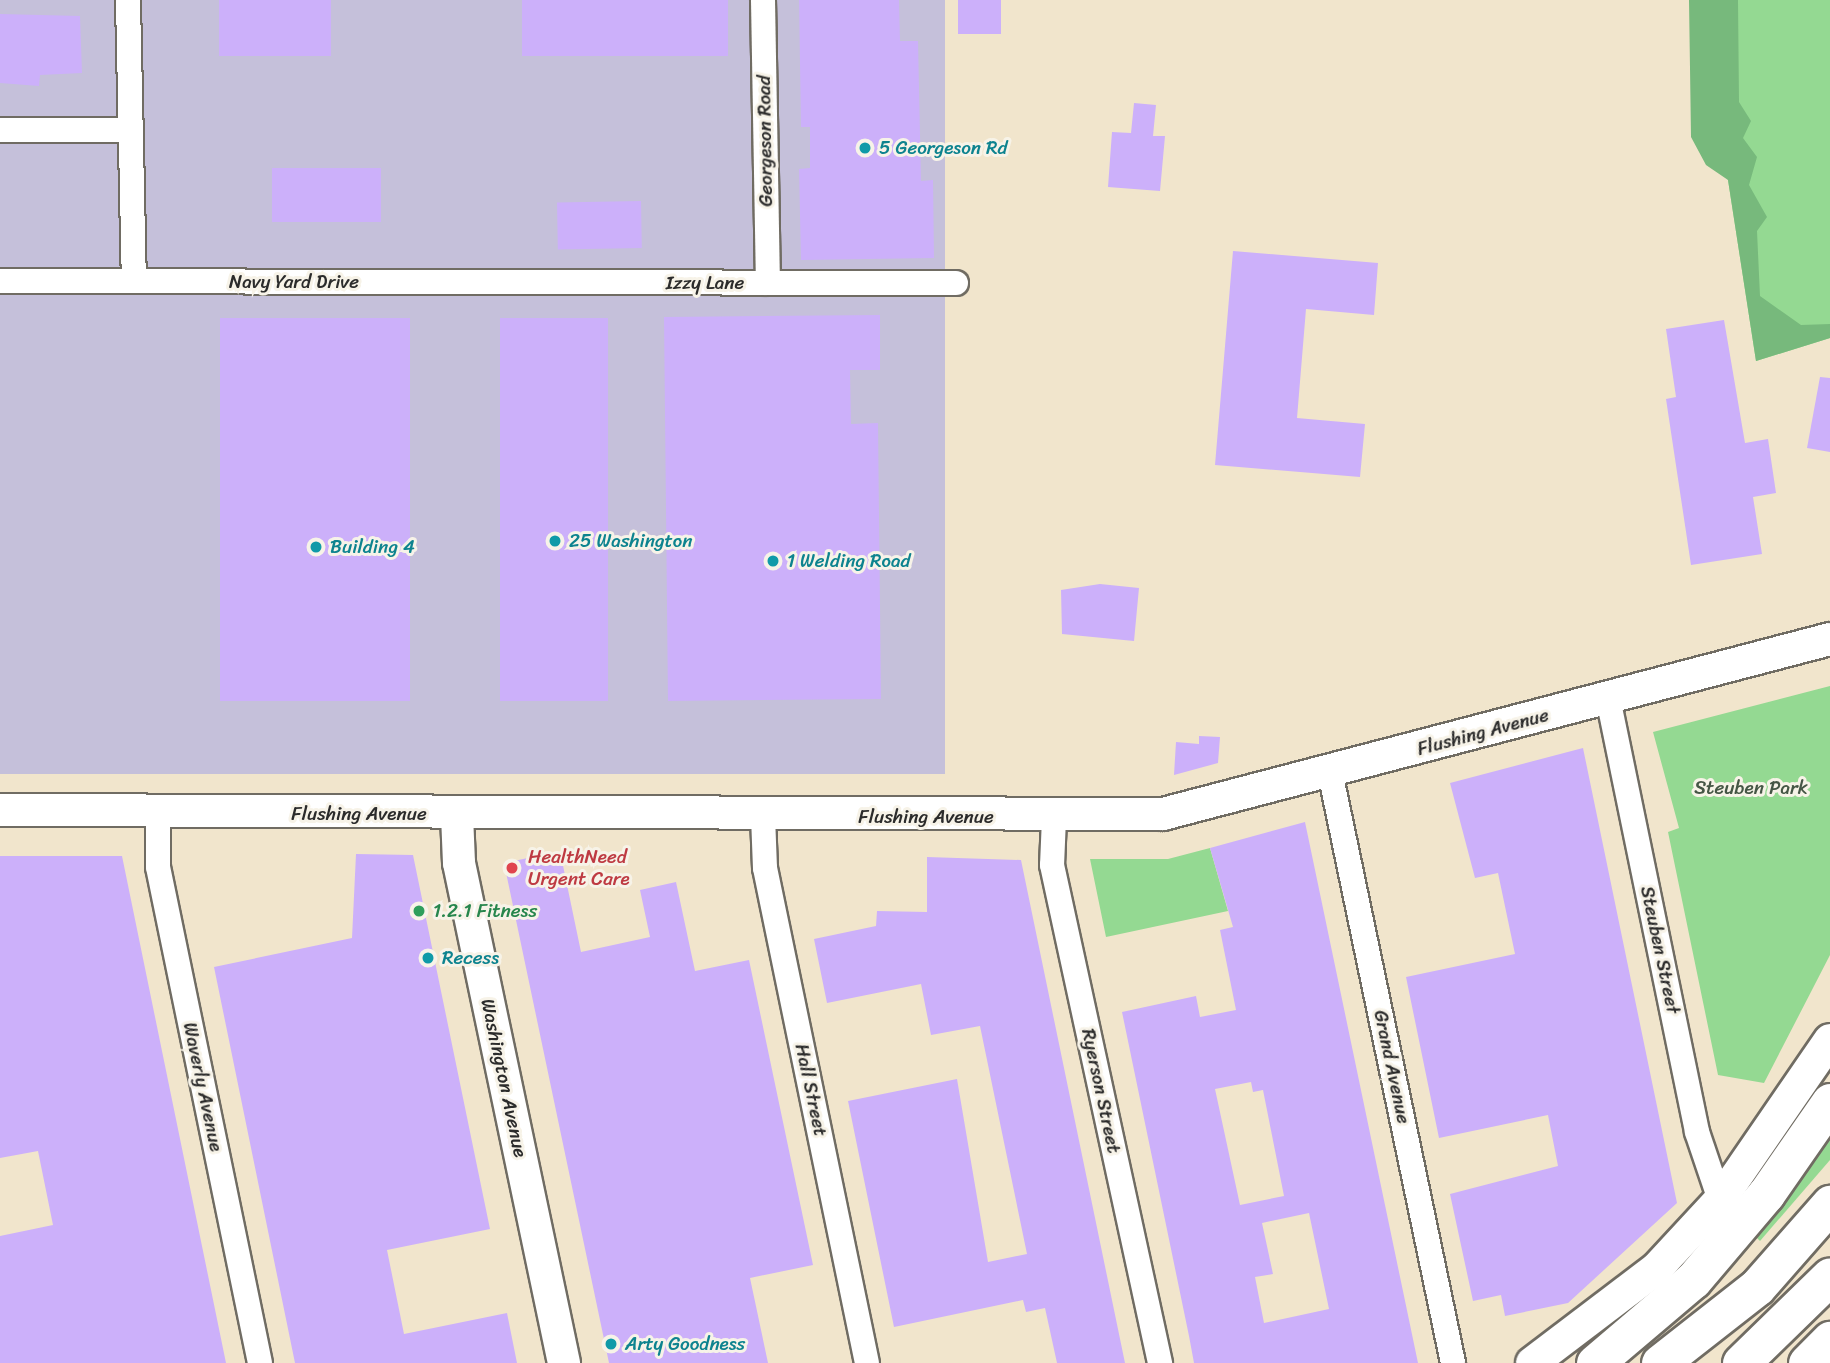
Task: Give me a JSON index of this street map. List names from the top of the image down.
{
  "streets": {
    "main road": ["Flushing Avenue", "Washington Avenue"],
    "street": [
      "Georgeson Road",
      "Navy Yard Drive",
      "Izzy Lane",
      "Steuben Street",
      "Grand Avenue",
      "Waverly Avenue",
      "Hall Street",
      "Ryerson Street"
    ]
  },
  "crossings": [
    ["Georgeson Road", "Izzy Lane"],
    ["Navy Yard Drive", "Izzy Lane"],
    ["Flushing Avenue", "Steuben Street"],
    ["Flushing Avenue", "Grand Avenue"],
    ["Flushing Avenue", "Washington Avenue"],
    ["Flushing Avenue", "Waverly Avenue"],
    ["Flushing Avenue", "Hall Street"],
    ["Flushing Avenue", "Ryerson Street"]
  ],
  "parks": ["Steuben Park"],
  "places": [
    "5 Georgeson Rd",
    "25 Washington",
    "Building 4",
    "1 Welding Road",
    "HealthNeed Urgent Care",
    "1.2.1 Fitness",
    "Recess",
    "Arty Goodness"
  ]
}
